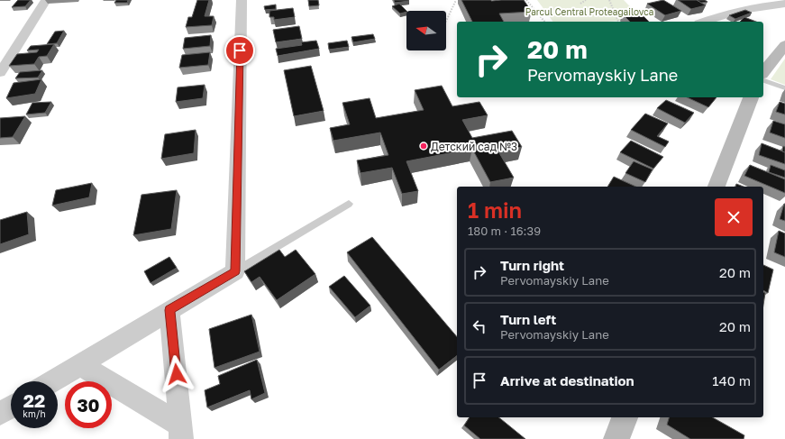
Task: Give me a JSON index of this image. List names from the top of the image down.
{
  "parks": ["Parcul Central Proteagailovca"],
  "places": ["Детский сад №3"],
  "north": "left",
  "page": {
    "turn": ["20 m", "Pervomayskiy Lane"],
    "heading": ["1 min", "180 m · 16:39"],
    "list": [
      {
        "name": "Turn right",
        "note": "Pervomayskiy Lane",
        "value": "20 m"
      },
      {
        "name": "Turn left",
        "note": "Pervomayskiy Lane",
        "value": "20 m"
      },
      {
        "name": "Arrive at destination",
        "value": "140 m"
      }
    ],
    "speed": "22 km/h",
    "limit": "30"
  }
}
